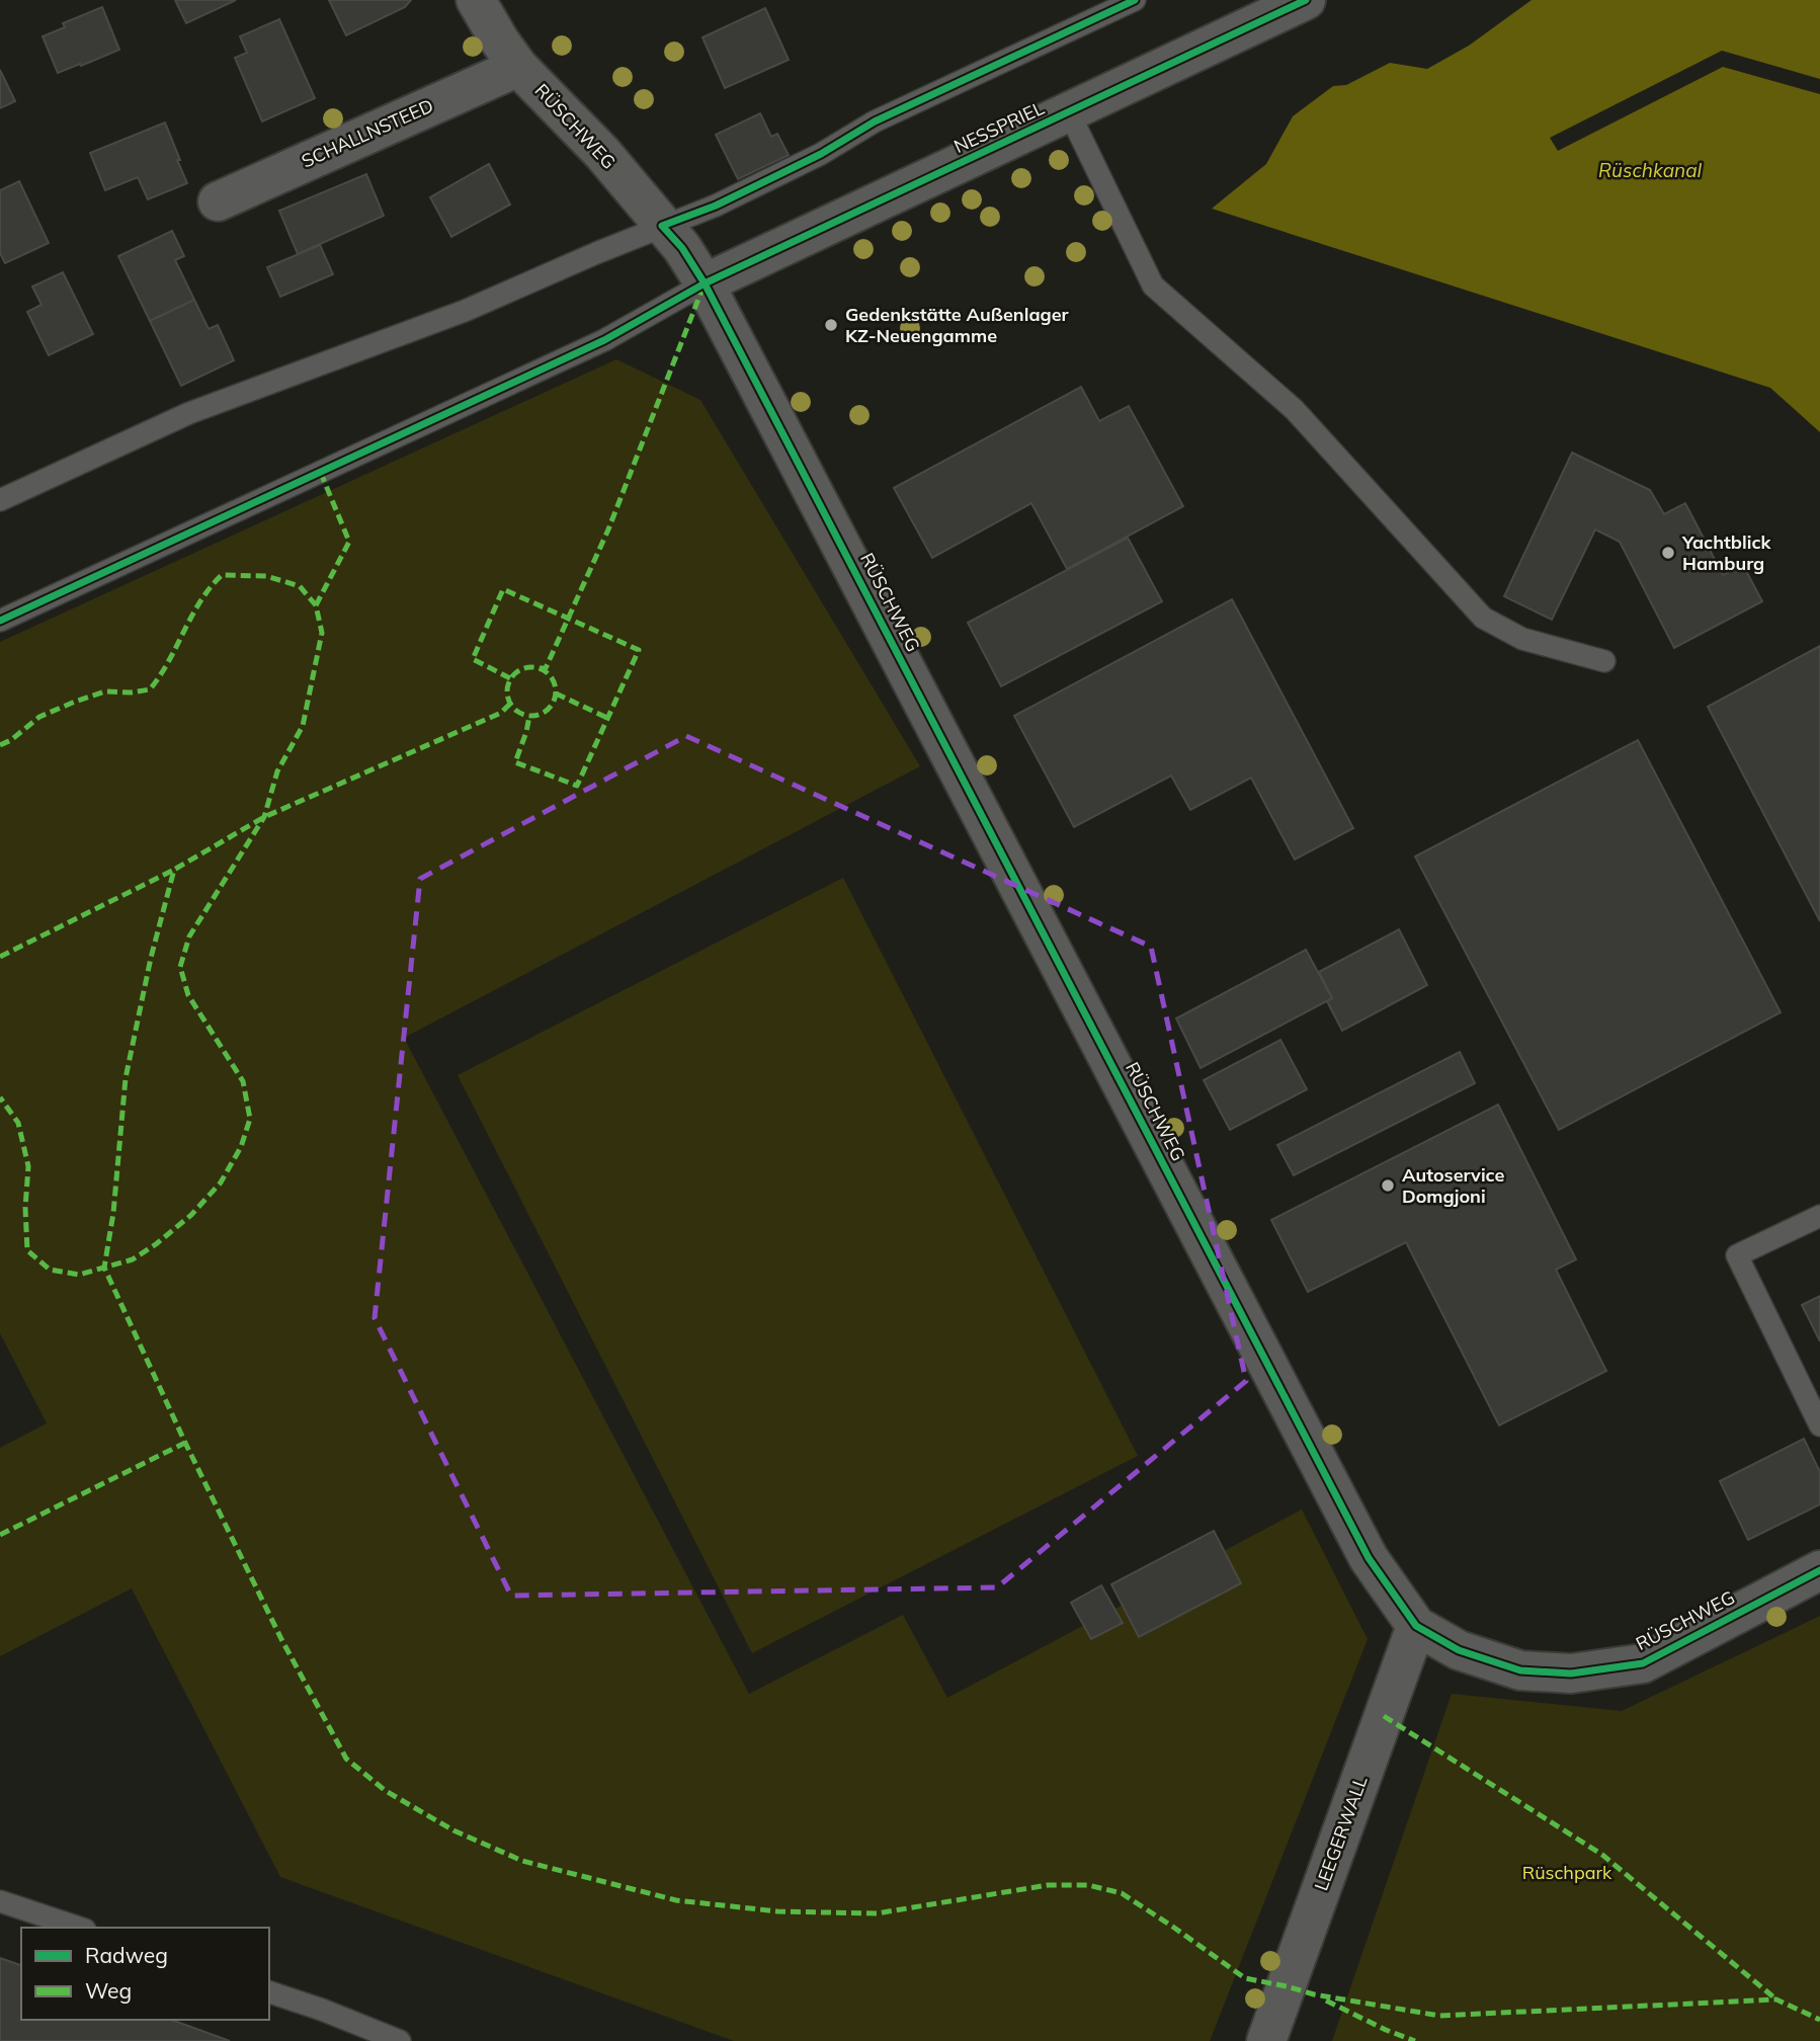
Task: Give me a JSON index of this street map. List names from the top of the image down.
{
  "streets": {
    "street": [
      "RÜSCHWEG",
      "NESSPRIEL",
      "SCHALLNSTEED",
      "LEEGERWALL"
    ]
  },
  "crossings": [
    ["RÜSCHWEG", "NESSPRIEL"],
    ["RÜSCHWEG", "SCHALLNSTEED"],
    ["RÜSCHWEG", "LEEGERWALL"]
  ],
  "water": ["Rüschkanal"],
  "parks": ["Rüschpark"],
  "places": ["Gedenkstätte Außenlager KZ-Neuengamme", "Yachtblick Hamburg", "Autoservice Domgjoni"],
  "legend": ["Radweg", "Weg"]
}
